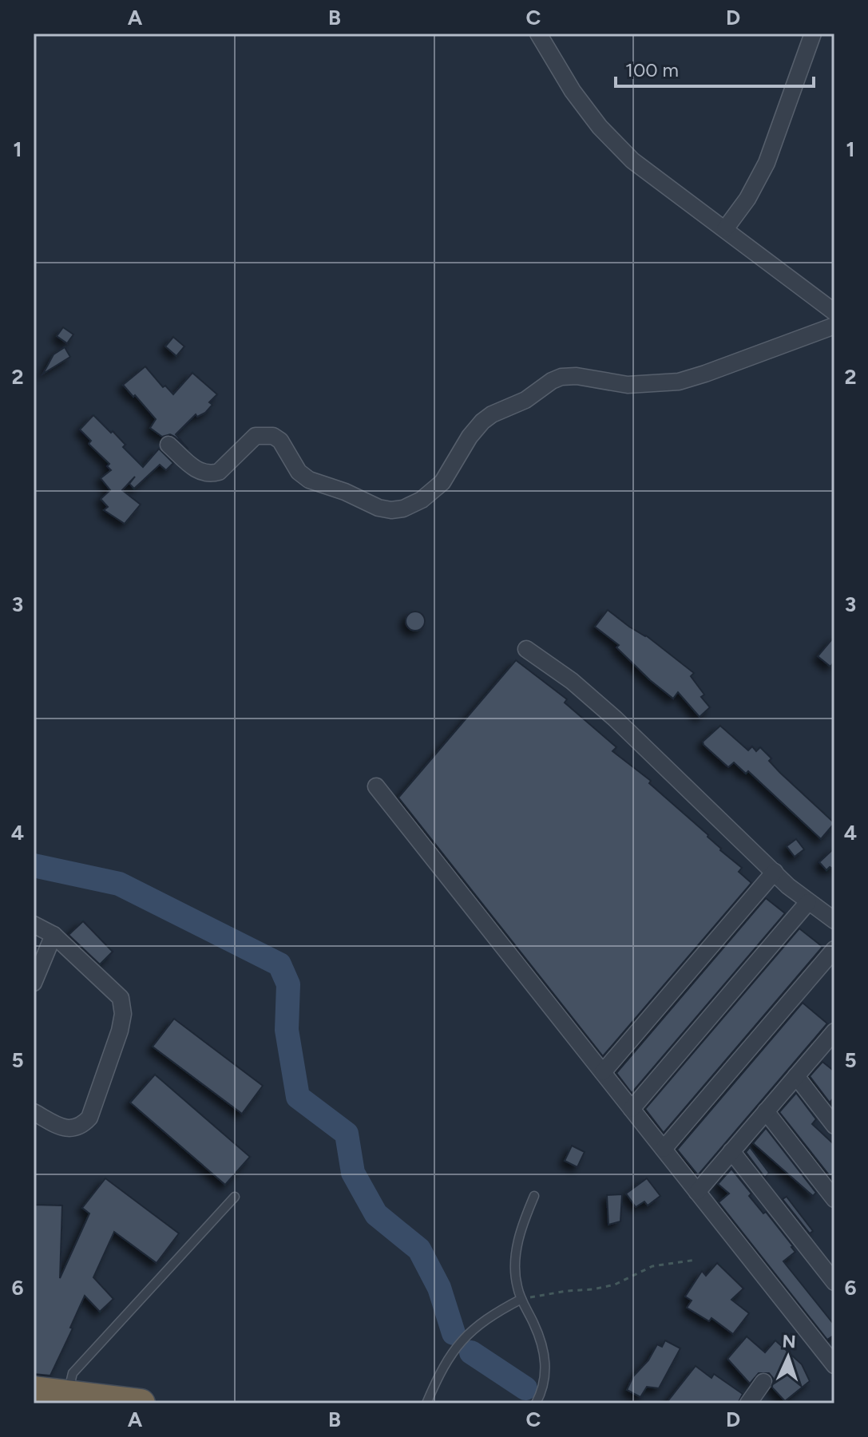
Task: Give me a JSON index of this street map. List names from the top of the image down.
{
  "scale_bar": "100 m",
  "north": "top",
  "grid": {
    "columns": [
      "A",
      "B",
      "C",
      "D"
    ],
    "rows": [
      "1",
      "2",
      "3",
      "4",
      "5",
      "6"
    ]
  }
}
